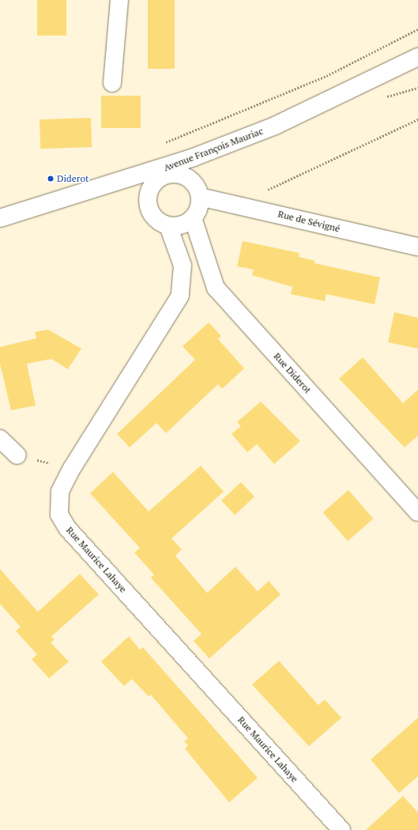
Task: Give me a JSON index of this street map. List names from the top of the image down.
{
  "streets": {
    "street": [
      "Avenue François Mauriac",
      "Rue de Sévigné",
      "Rue Diderot",
      "Rue Maurice Lahaye"
    ]
  },
  "crossings": [
    ["Rue de Sévigné", "Rue Diderot"],
    ["Rue de Sévigné", "Rue Maurice Lahaye"],
    ["Rue Diderot", "Rue Maurice Lahaye"]
  ],
  "places": ["Diderot"]
}
